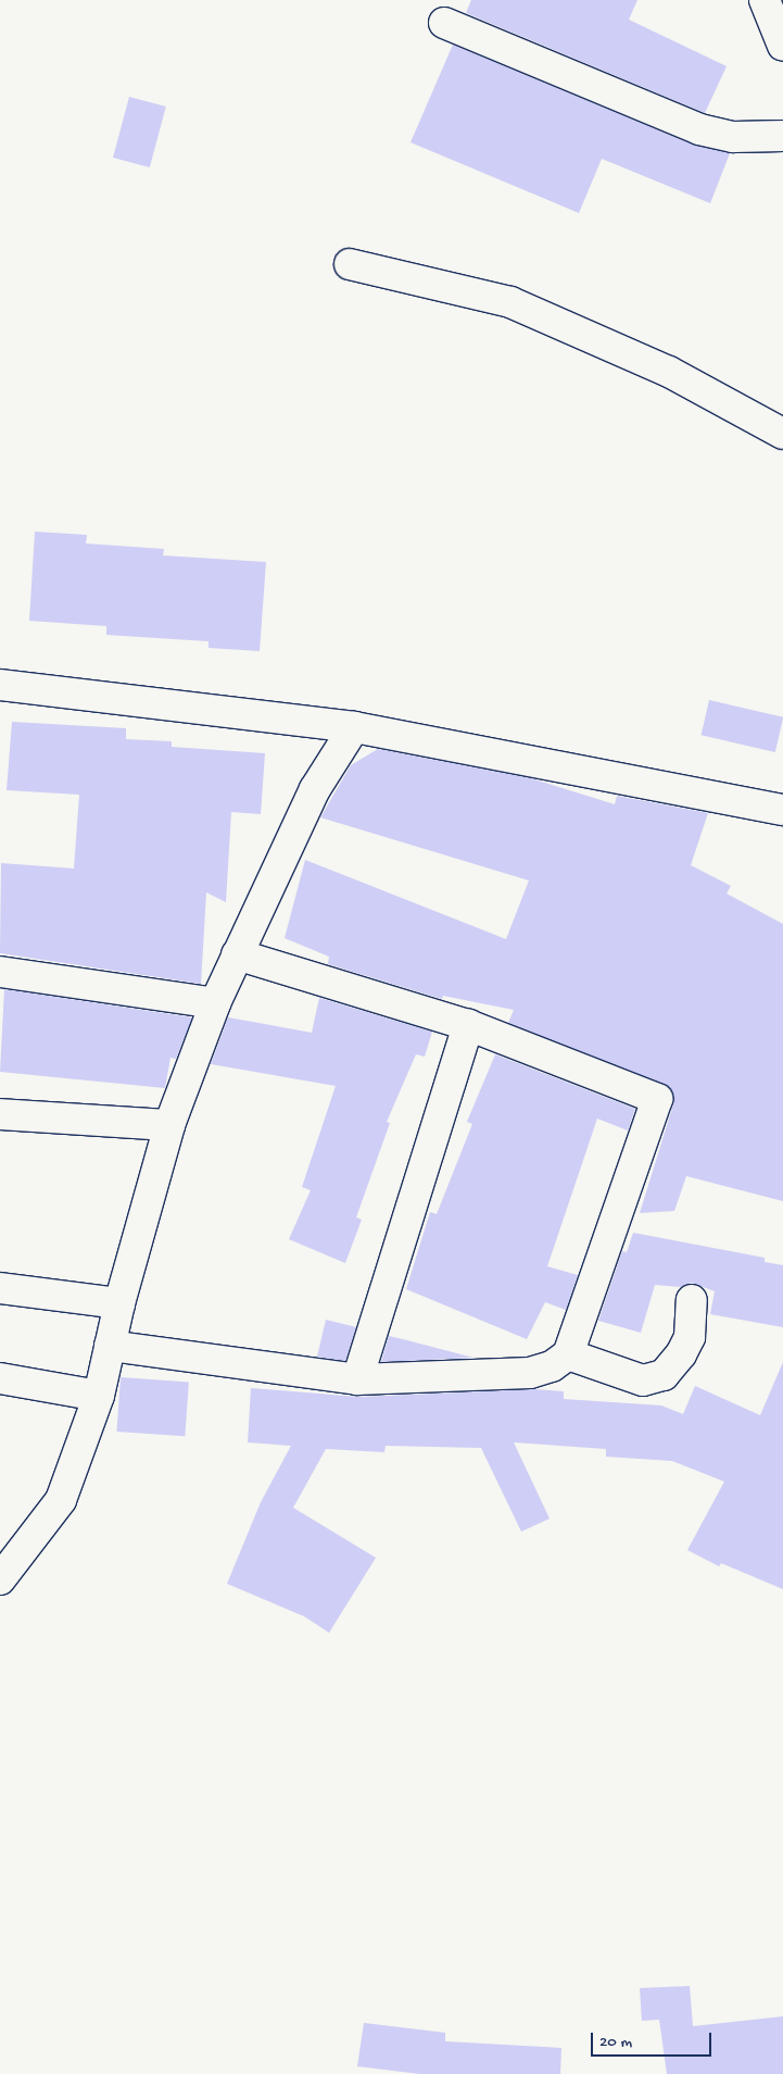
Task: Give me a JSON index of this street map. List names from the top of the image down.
{
  "scale_bar": "20 m"
}
